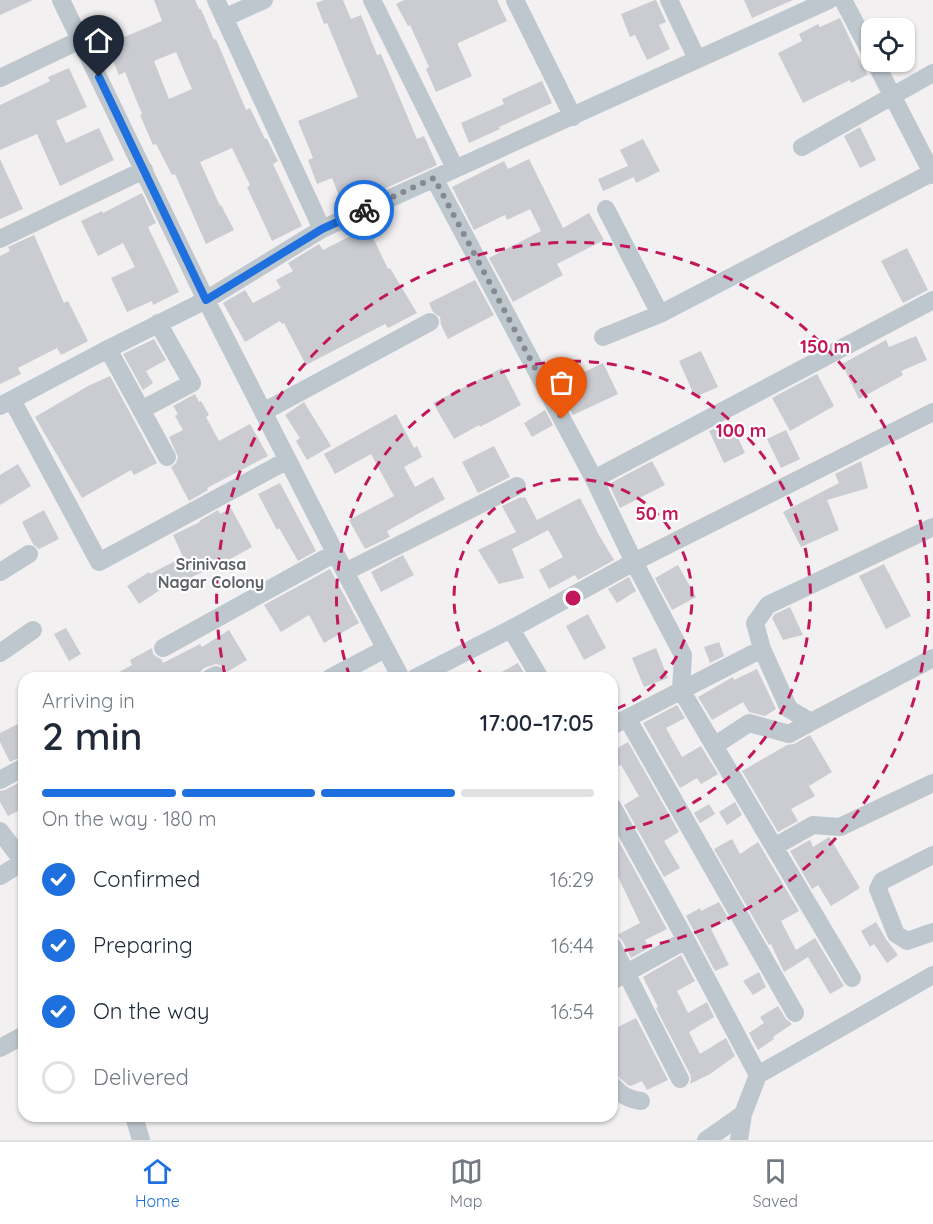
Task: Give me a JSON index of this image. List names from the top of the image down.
{
  "districts": ["Srinivasa Nagar Colony"],
  "page": {
    "heading": ["2 min", "Arriving in", "17:00–17:05"],
    "bar": "On the way · 180 m",
    "list": [
      ["Confirmed", "16:29"],
      ["Preparing", "16:44"],
      ["On the way", "16:54"],
      "Delivered"
    ],
    "tabs": ["Home", "Map", "Saved"]
  },
  "rings": ["150 m", "100 m", "50 m"]
}
